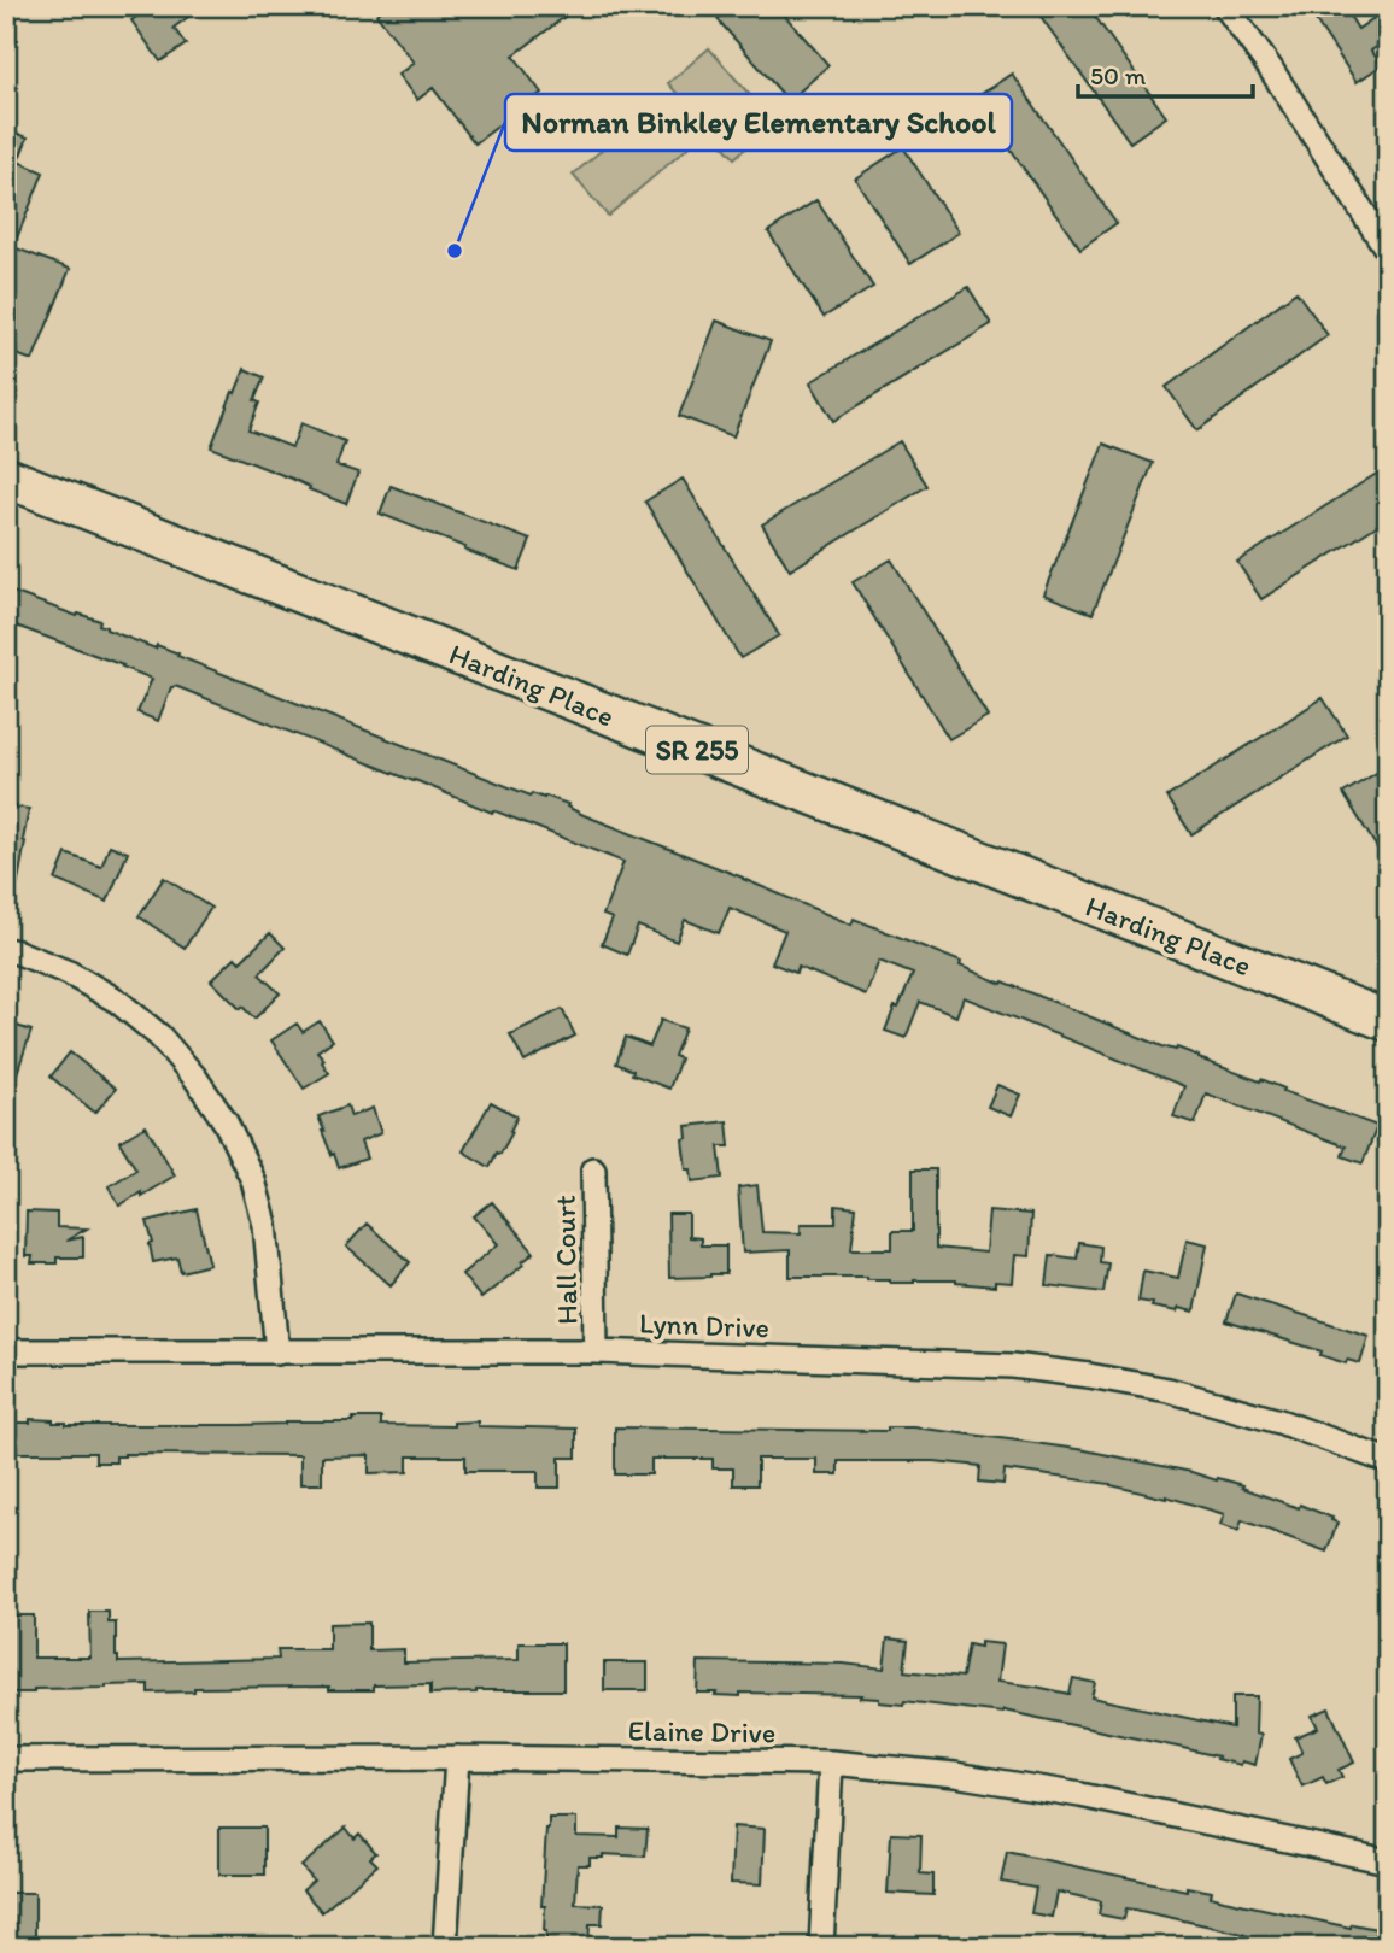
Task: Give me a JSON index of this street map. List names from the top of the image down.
{
  "streets": {
    "main road": ["Harding Place", "SR 255"],
    "street": ["Hall Court", "Lynn Drive", "Elaine Drive"]
  },
  "crossings": [
    ["Hall Court", "Lynn Drive"]
  ],
  "places": ["Norman Binkley Elementary School"],
  "scale_bar": "50 m"
}
